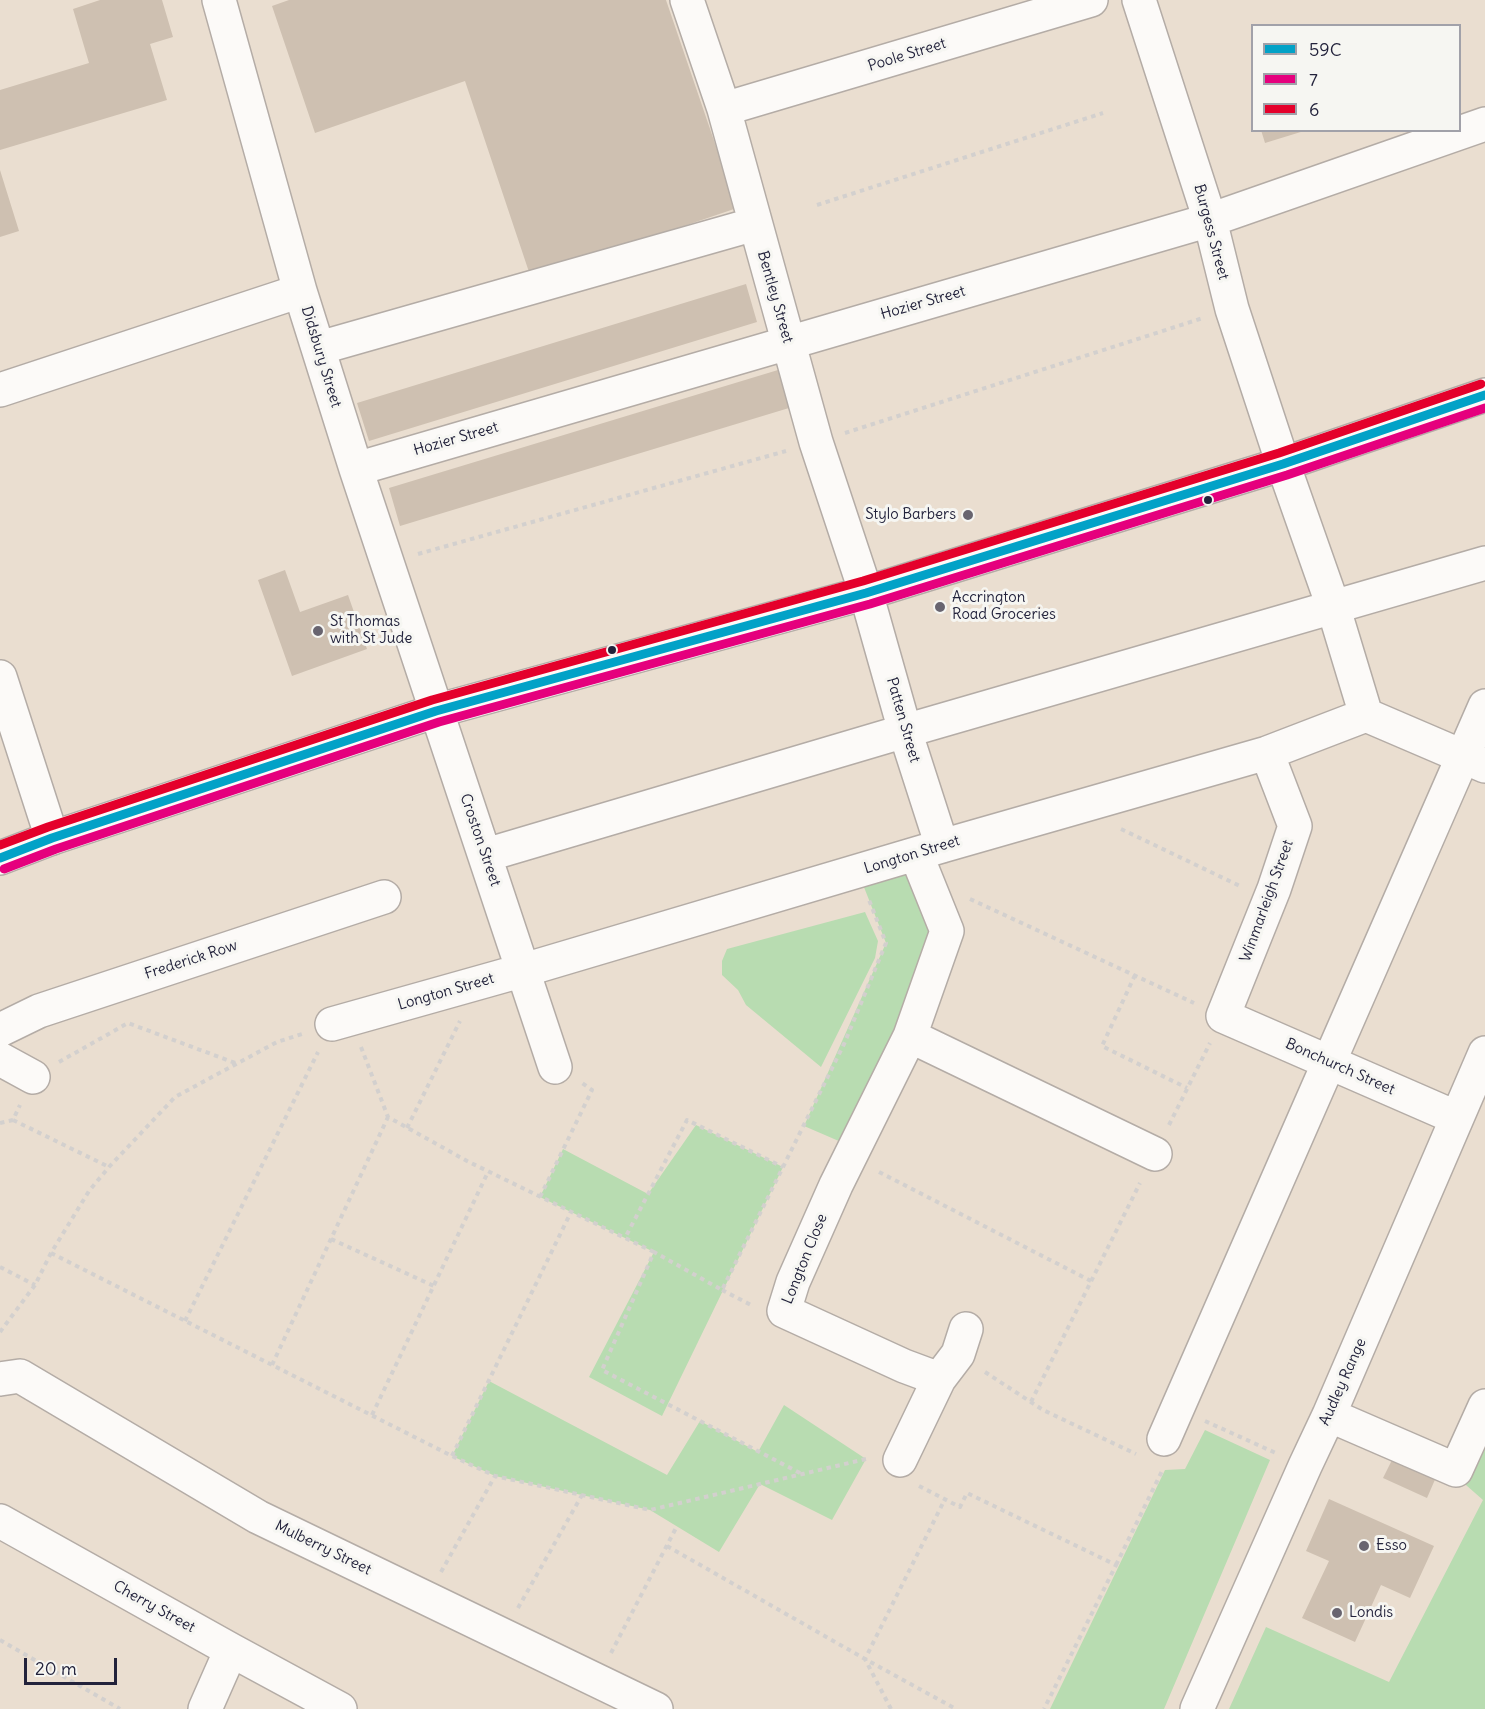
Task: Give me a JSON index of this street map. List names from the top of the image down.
{
  "streets": {
    "street": [
      "Poole Street",
      "Burgess Street",
      "Bentley Street",
      "Hozier Street",
      "Didsbury Street",
      "Patten Street",
      "Croston Street",
      "Longton Street",
      "Winmarleigh Street",
      "Frederick Row",
      "Bonchurch Street",
      "Longton Close",
      "Audley Range",
      "Mulberry Street",
      "Cherry Street"
    ]
  },
  "crossings": [
    ["Poole Street", "Bentley Street"],
    ["Burgess Street", "Hozier Street"],
    ["Bentley Street", "Hozier Street"],
    ["Bentley Street", "Patten Street"],
    ["Hozier Street", "Didsbury Street"],
    ["Didsbury Street", "Croston Street"],
    ["Patten Street", "Longton Street"],
    ["Patten Street", "Longton Close"],
    ["Croston Street", "Longton Street"],
    ["Longton Street", "Winmarleigh Street"],
    ["Longton Street", "Longton Close"],
    ["Winmarleigh Street", "Bonchurch Street"],
    ["Bonchurch Street", "Audley Range"]
  ],
  "places": [
    "Stylo Barbers",
    "Accrington Road Groceries",
    "St Thomas with St Jude",
    "Esso",
    "Londis"
  ],
  "lines": ["transit line 6", "transit line 59C", "transit line 7"],
  "legend": ["59C", "7", "6"],
  "scale_bar": "20 m"
}
